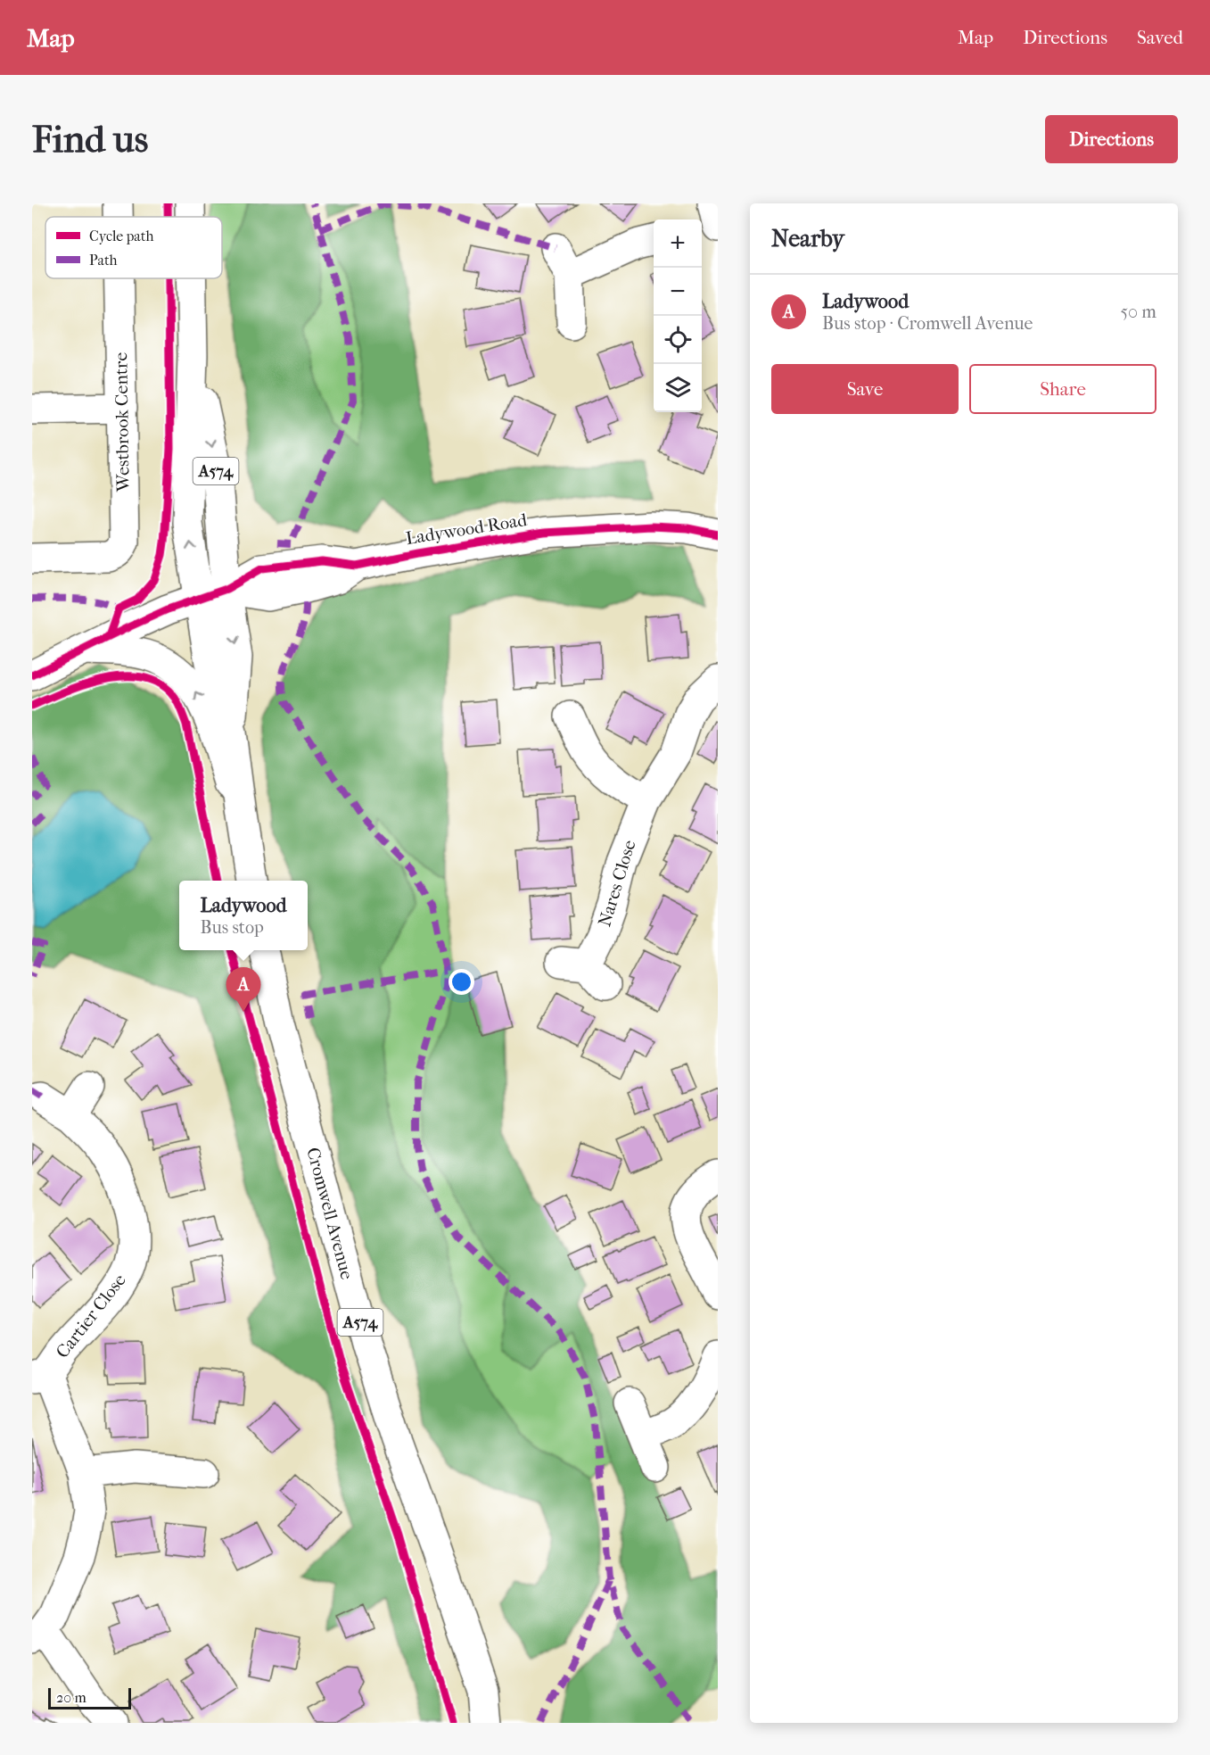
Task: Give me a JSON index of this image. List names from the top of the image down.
{
  "streets": {
    "street": [
      "Westbrook Centre",
      "A574",
      "Ladywood Road",
      "Nares Close",
      "Cromwell Avenue",
      "Cartier Close"
    ]
  },
  "crossings": [
    ["A574", "Ladywood Road"]
  ],
  "legend": ["Cycle path", "Path"],
  "scale_bar": "20 m",
  "page": {
    "header": "Map",
    "nav": ["Map", "Directions", "Saved"],
    "buttons": [
      "Directions",
      ["Save", "Share"]
    ],
    "title": "Find us",
    "heading": "Nearby",
    "map_buttons": ["+", "−"],
    "list": [
      {
        "mark": "A",
        "name": "Ladywood",
        "note": "Bus stop · Cromwell Avenue",
        "value": "50 m"
      }
    ],
    "popup": ["Ladywood", "Bus stop"],
    "pins": "A",
    "scale": "20 m"
  }
}
